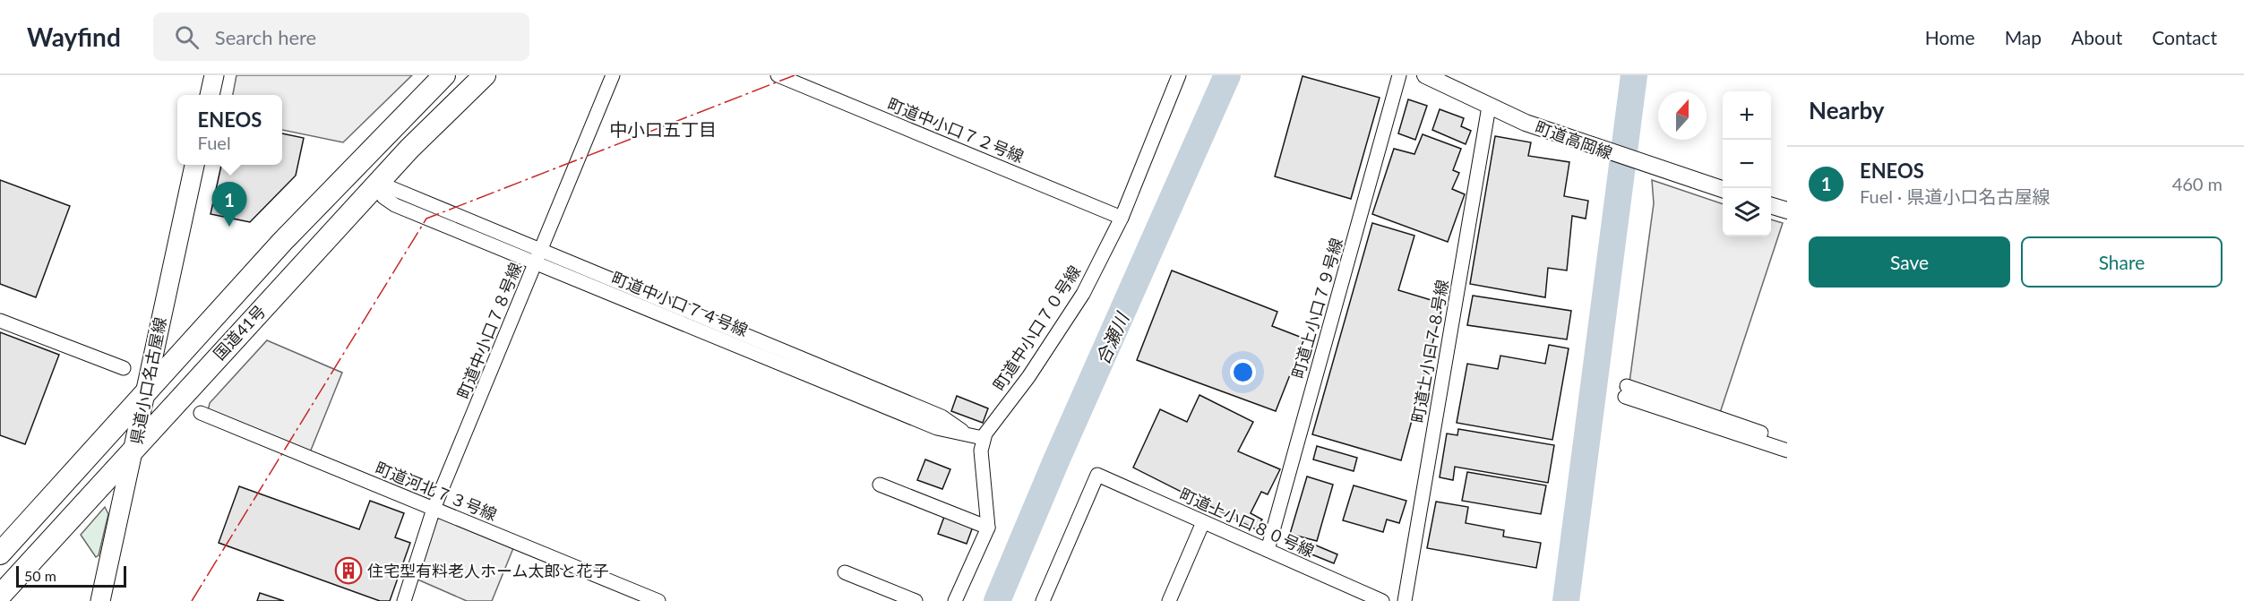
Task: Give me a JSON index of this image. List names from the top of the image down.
{
  "streets": {
    "highway": ["国道41号"],
    "main road": ["県道小口名古屋線"],
    "street": [
      "町道中小口７２号線",
      "町道高岡線",
      "町道中小口７４号線",
      "町道上小口７９号線",
      "町道中小口７０号線",
      "町道中小口７８号線",
      "町道上小口７８号線",
      "町道河北７３号線",
      "町道上小口８０号線"
    ]
  },
  "crossings": [
    ["町道中小口７２号線", "町道中小口７０号線"],
    ["町道高岡線", "町道上小口７８号線"],
    ["町道中小口７４号線", "町道中小口７０号線"],
    ["町道中小口７４号線", "町道中小口７８号線"],
    ["町道上小口７９号線", "町道上小口８０号線"],
    ["町道中小口７８号線", "町道河北７３号線"],
    ["国道41号", "県道小口名古屋線"]
  ],
  "districts": ["中小口五丁目"],
  "water": ["合瀬川"],
  "places": {
    "building": ["住宅型有料老人ホーム太郎と花子"]
  },
  "scale_bar": "50 m",
  "north": "top",
  "page": {
    "header": "Wayfind",
    "search": "Search here",
    "nav": [
      "Home",
      "Map",
      "About",
      "Contact"
    ],
    "heading": "Nearby",
    "map_buttons": ["+", "−"],
    "popup": ["ENEOS", "Fuel"],
    "list": [
      {
        "mark": "1",
        "name": "ENEOS",
        "note": "Fuel · 県道小口名古屋線",
        "value": "460 m"
      }
    ],
    "pins": "1",
    "buttons": ["Save", "Share"],
    "scale": "50 m"
  }
}
